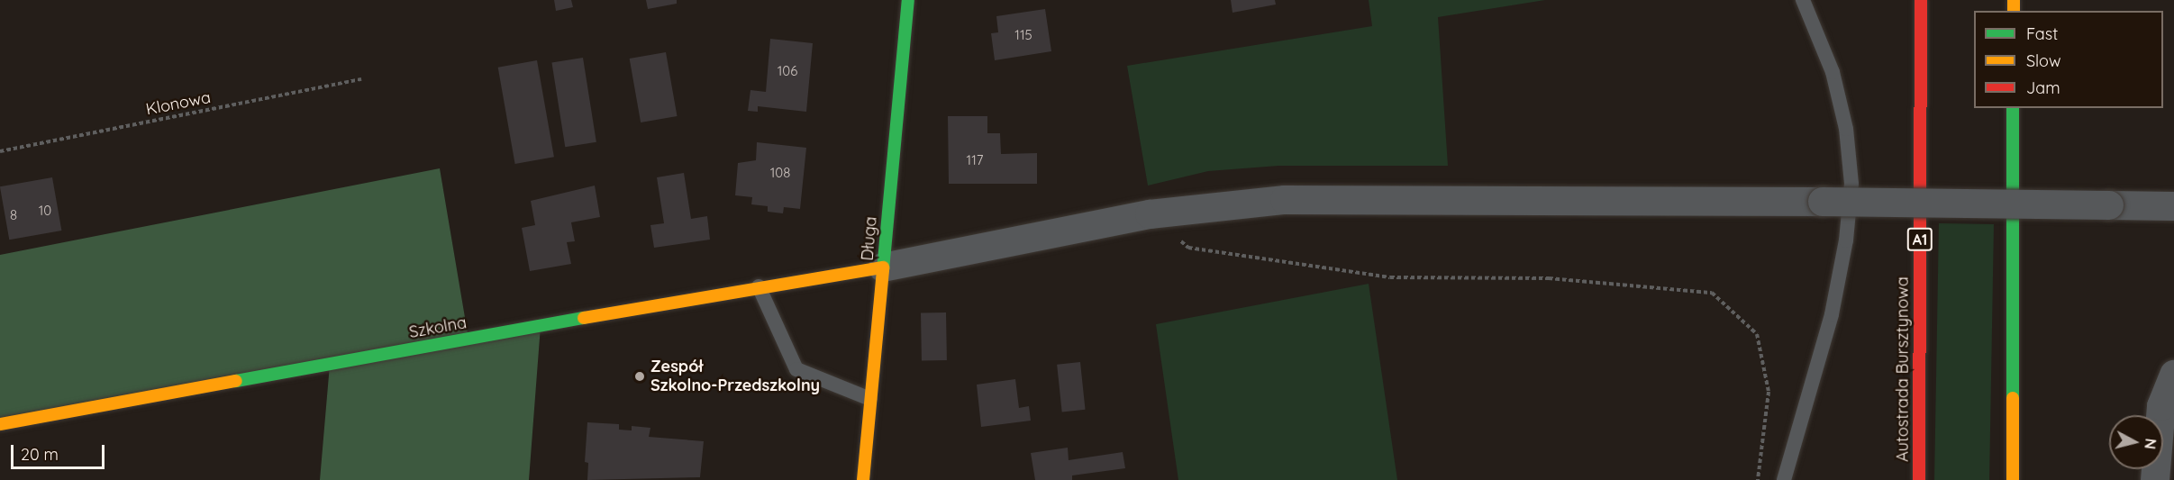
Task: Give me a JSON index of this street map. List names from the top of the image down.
{
  "streets": {
    "main road": [
      "Długa",
      "A1",
      "Szkolna",
      "Autostrada Bursztynowa"
    ],
    "path": ["Klonowa"]
  },
  "crossings": [
    ["Długa", "Szkolna"]
  ],
  "places": ["Zespół Szkolno-Przedszkolny"],
  "house_numbers": [
    "115",
    "106",
    "117",
    "108",
    "10",
    "8"
  ],
  "legend": ["Fast", "Slow", "Jam"],
  "scale_bar": "20 m",
  "north": "right"
}
